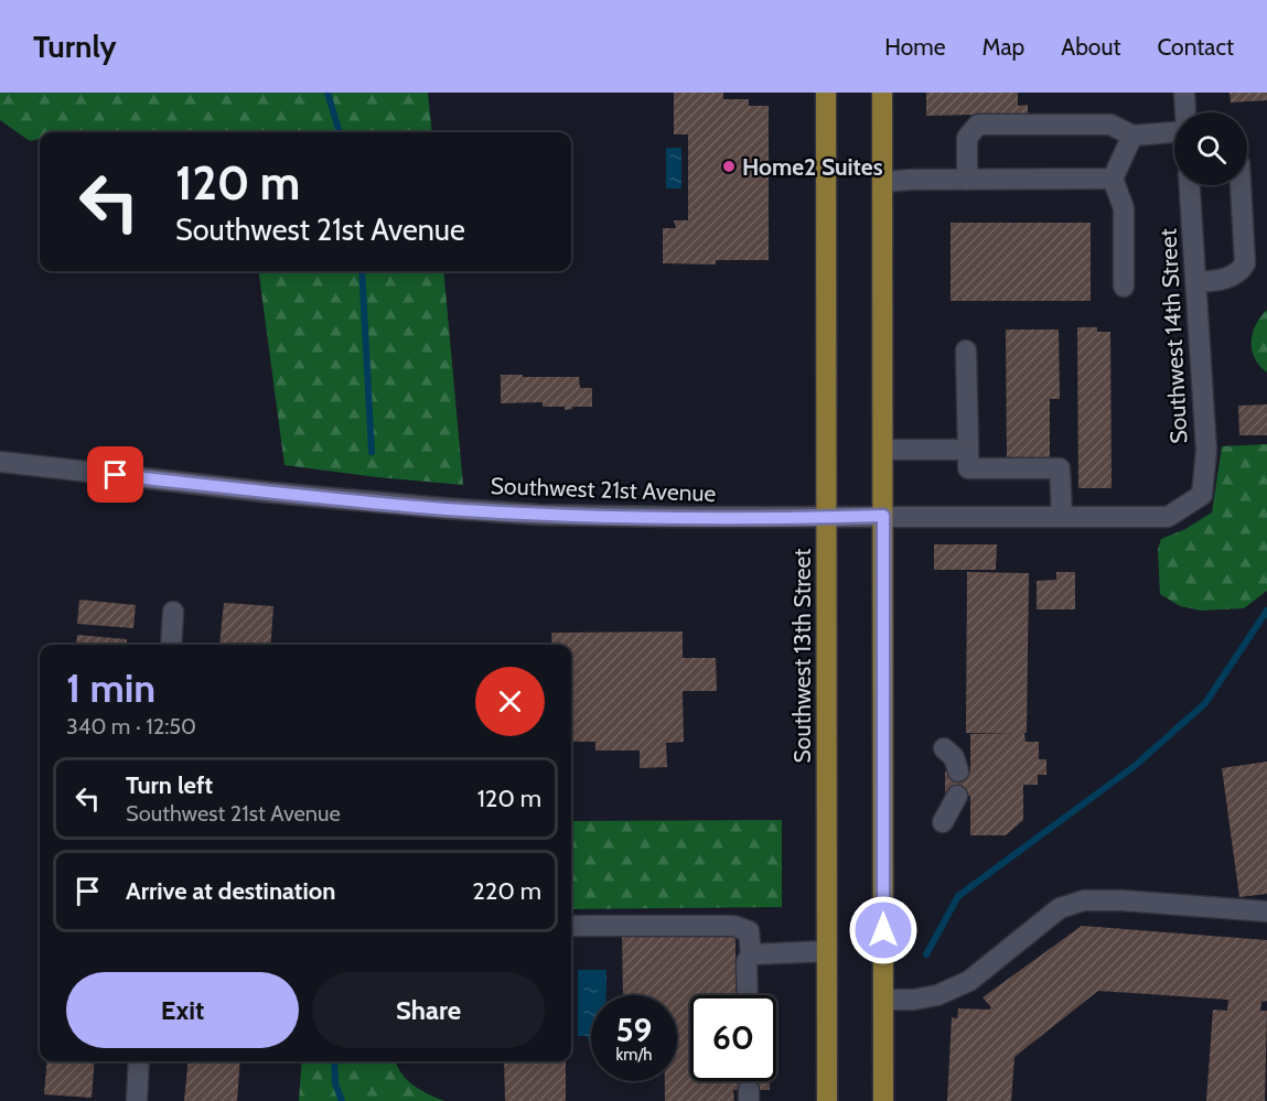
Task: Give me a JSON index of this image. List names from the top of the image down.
{
  "streets": {
    "main road": ["Southwest 13th Street"],
    "street": ["Southwest 14th Street", "Southwest 21st Avenue"]
  },
  "crossings": [
    ["Southwest 14th Street", "Southwest 21st Avenue"],
    ["Southwest 21st Avenue", "Southwest 13th Street"]
  ],
  "places": ["Home2 Suites"],
  "page": {
    "header": "Turnly",
    "nav": [
      "Home",
      "Map",
      "About",
      "Contact"
    ],
    "turn": ["120 m", "Southwest 21st Avenue"],
    "heading": ["1 min", "340 m · 12:50"],
    "list": [
      {
        "name": "Turn left",
        "note": "Southwest 21st Avenue",
        "value": "120 m"
      },
      {
        "name": "Arrive at destination",
        "value": "220 m"
      }
    ],
    "buttons": ["Exit", "Share"],
    "speed": "59 km/h",
    "limit": "60"
  }
}
